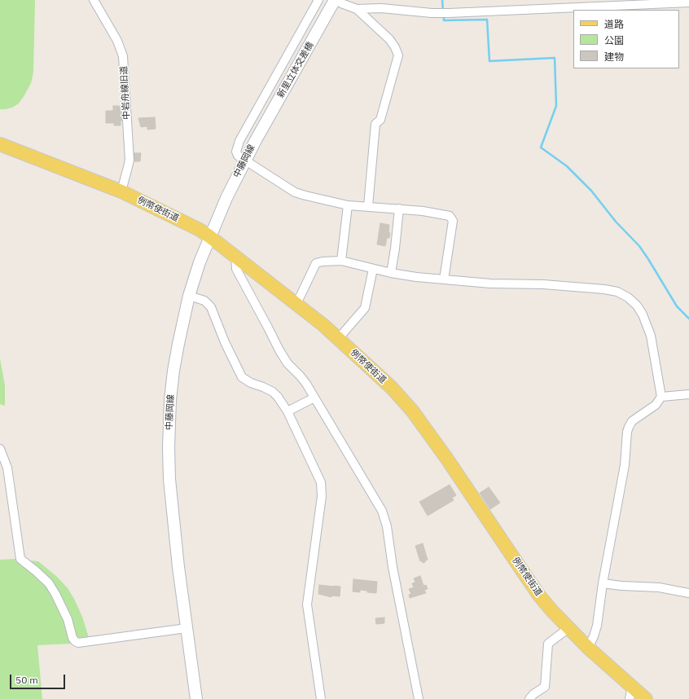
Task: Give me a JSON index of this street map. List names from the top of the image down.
{
  "streets": {
    "main road": ["新里立体交差橋", "中藤岡線", "例幣使街道"],
    "street": ["中岩舟線旧道"]
  },
  "crossings": [
    ["新里立体交差橋", "中藤岡線"],
    ["中岩舟線旧道", "例幣使街道"],
    ["中藤岡線", "例幣使街道"]
  ],
  "legend": ["道路", "公園", "建物"],
  "scale_bar": "50 m"
}
